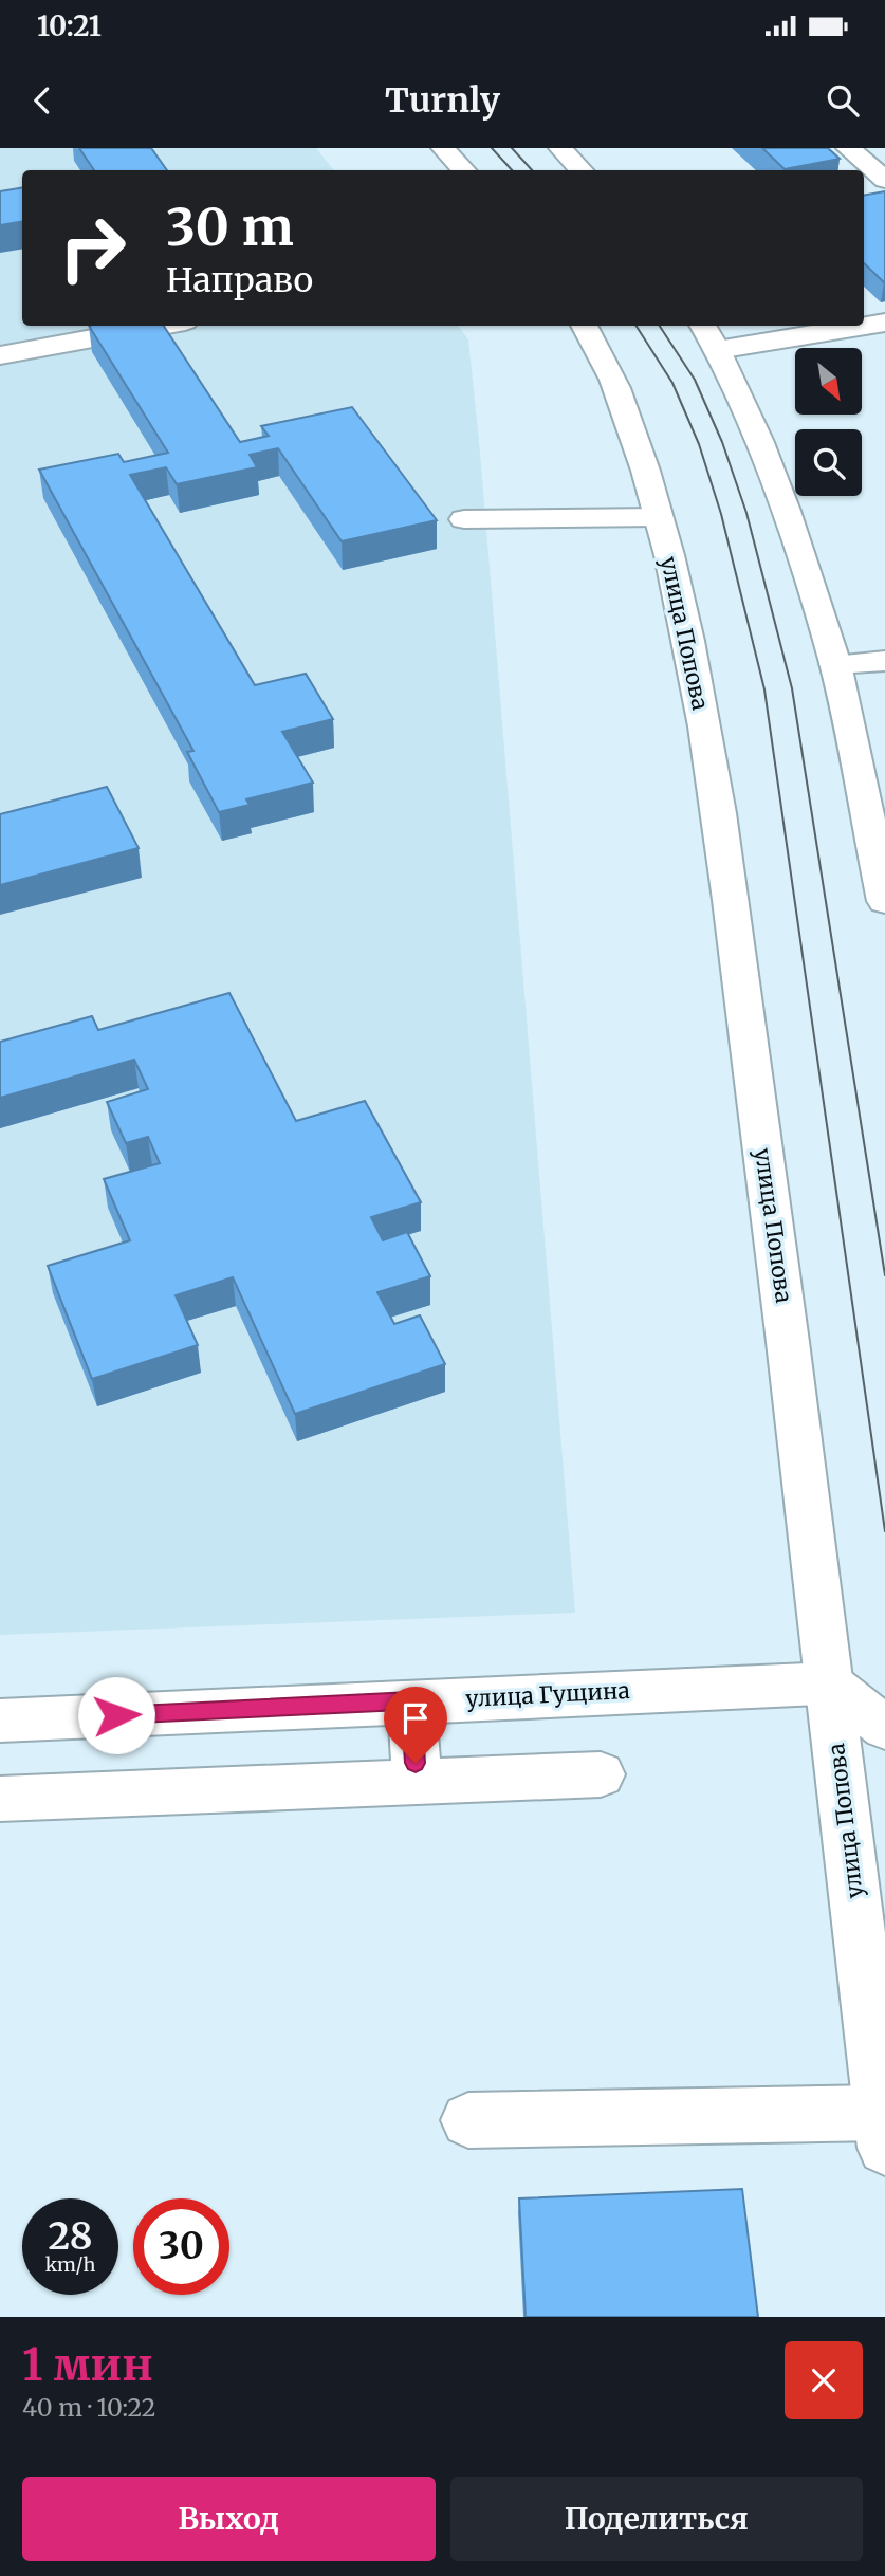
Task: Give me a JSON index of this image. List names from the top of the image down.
{
  "streets": {
    "main road": ["улица Попова", "улица Гущина"]
  },
  "crossings": [
    ["улица Попова", "улица Гущина"]
  ],
  "north": "bottom right",
  "page": {
    "status": "10:21",
    "header": "Turnly",
    "turn": ["30 m", "Направо"],
    "speed": "28 km/h",
    "limit": "30",
    "heading": ["1 мин", "40 m · 10:22"],
    "buttons": ["Выход", "Поделиться"]
  }
}
